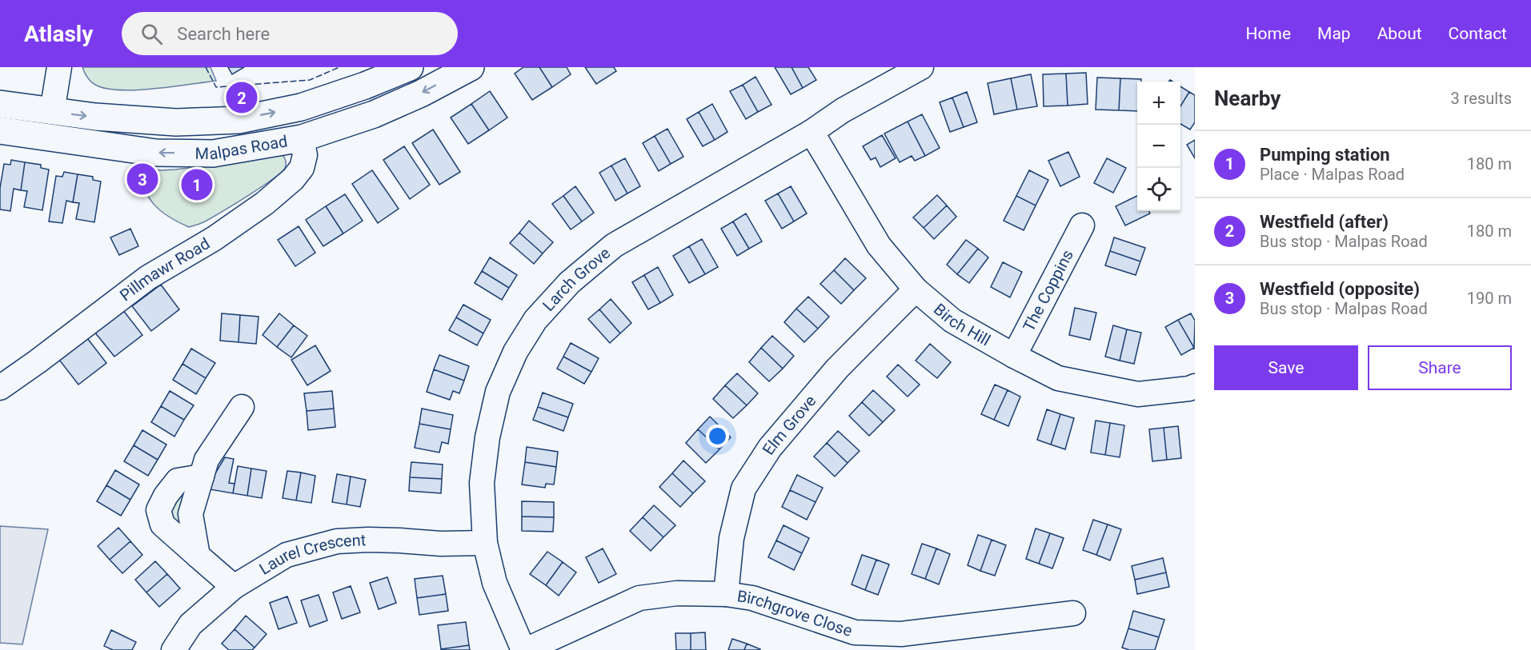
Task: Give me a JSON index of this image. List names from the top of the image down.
{
  "streets": {
    "main road": ["Malpas Road"],
    "street": [
      "Pillmawr Road",
      "Larch Grove",
      "The Coppins",
      "Birch Hill",
      "Elm Grove",
      "Laurel Crescent",
      "Birchgrove Close"
    ]
  },
  "crossings": [
    ["Malpas Road", "Pillmawr Road"],
    ["Larch Grove", "Birch Hill"],
    ["Larch Grove", "Laurel Crescent"],
    ["Larch Grove", "Birchgrove Close"],
    ["The Coppins", "Birch Hill"],
    ["Birch Hill", "Elm Grove"],
    ["Elm Grove", "Birchgrove Close"]
  ],
  "page": {
    "header": "Atlasly",
    "search": "Search here",
    "nav": [
      "Home",
      "Map",
      "About",
      "Contact"
    ],
    "heading": ["Nearby", "3 results"],
    "pins": ["2", "3", "1"],
    "map_buttons": ["+", "−"],
    "list": [
      {
        "mark": "1",
        "name": "Pumping station",
        "note": "Place · Malpas Road",
        "value": "180 m"
      },
      {
        "mark": "2",
        "name": "Westfield (after)",
        "note": "Bus stop · Malpas Road",
        "value": "180 m"
      },
      {
        "mark": "3",
        "name": "Westfield (opposite)",
        "note": "Bus stop · Malpas Road",
        "value": "190 m"
      }
    ],
    "buttons": ["Save", "Share"]
  }
}
